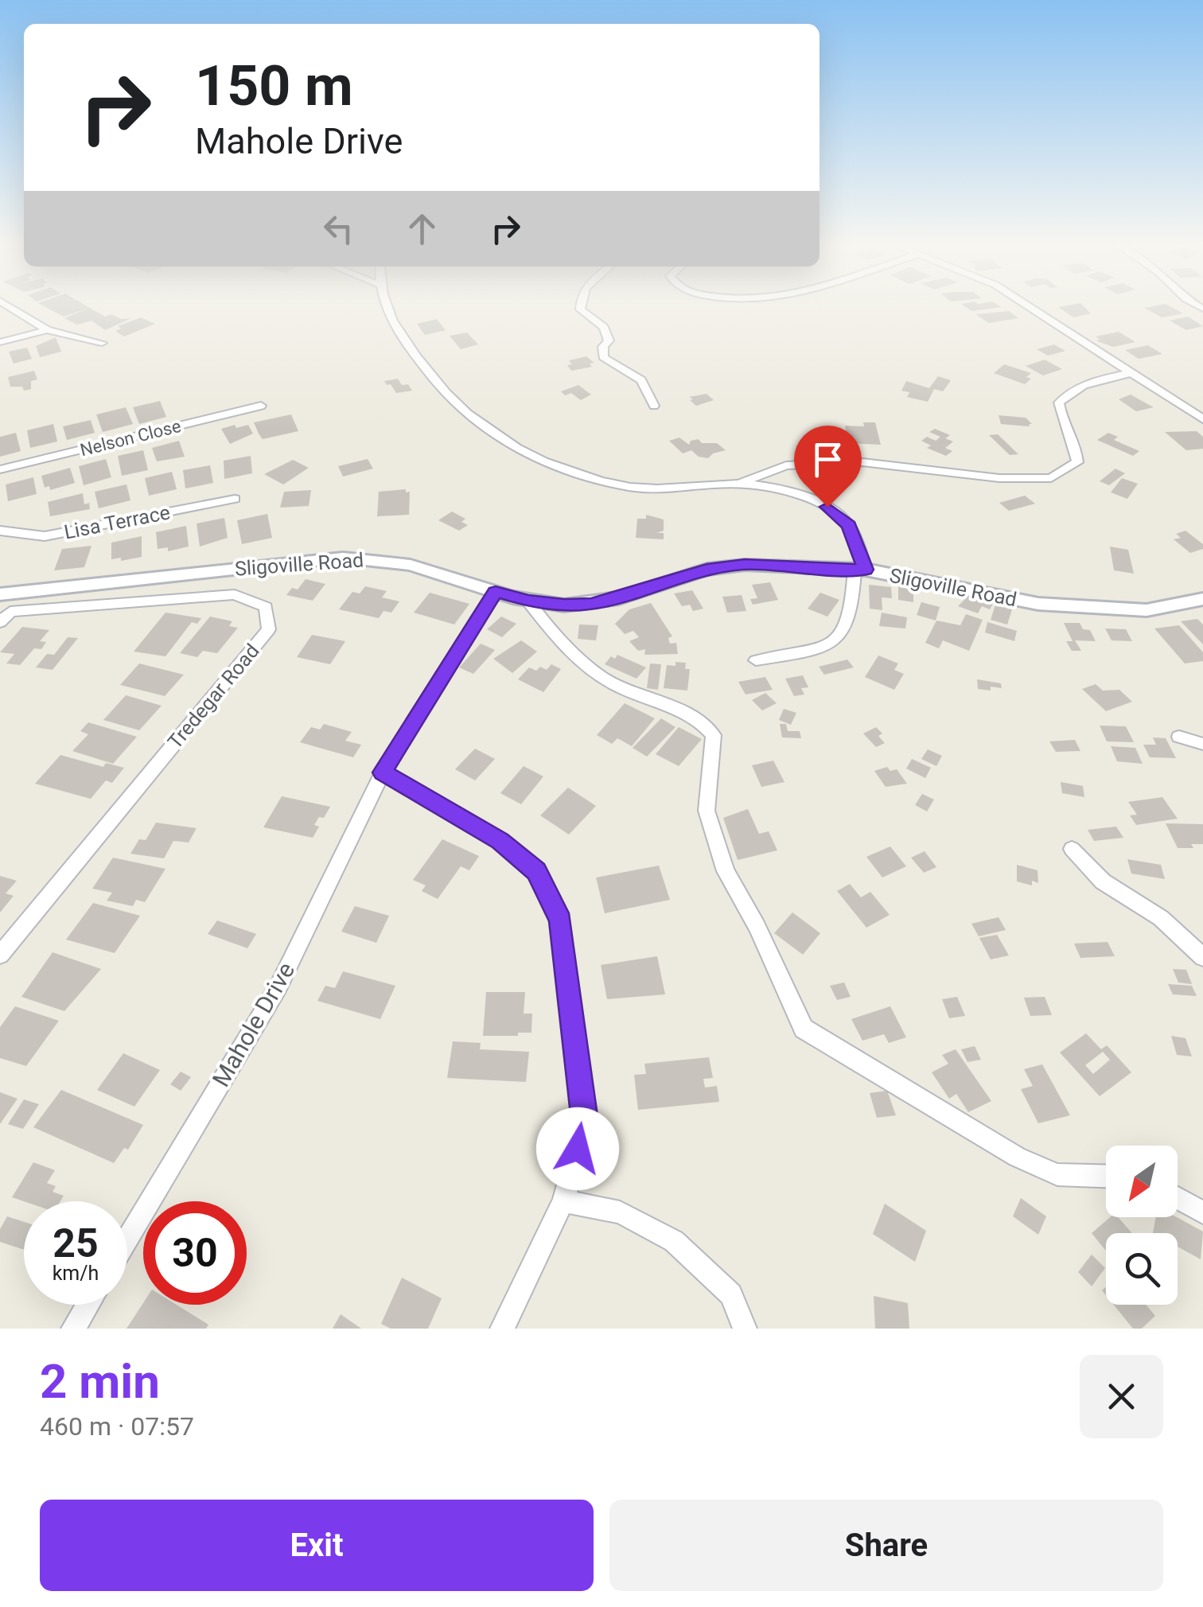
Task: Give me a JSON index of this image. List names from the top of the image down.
{
  "streets": {
    "street": [
      "Nelson Close",
      "Lisa Terrace",
      "Sligoville Road",
      "Tredegar Road",
      "Mahole Drive"
    ]
  },
  "crossings": [
    ["Sligoville Road", "Mahole Drive"]
  ],
  "north": "bottom left",
  "page": {
    "turn": ["150 m", "Mahole Drive"],
    "speed": "25 km/h",
    "limit": "30",
    "heading": ["2 min", "460 m · 07:57"],
    "buttons": ["Exit", "Share"]
  }
}
